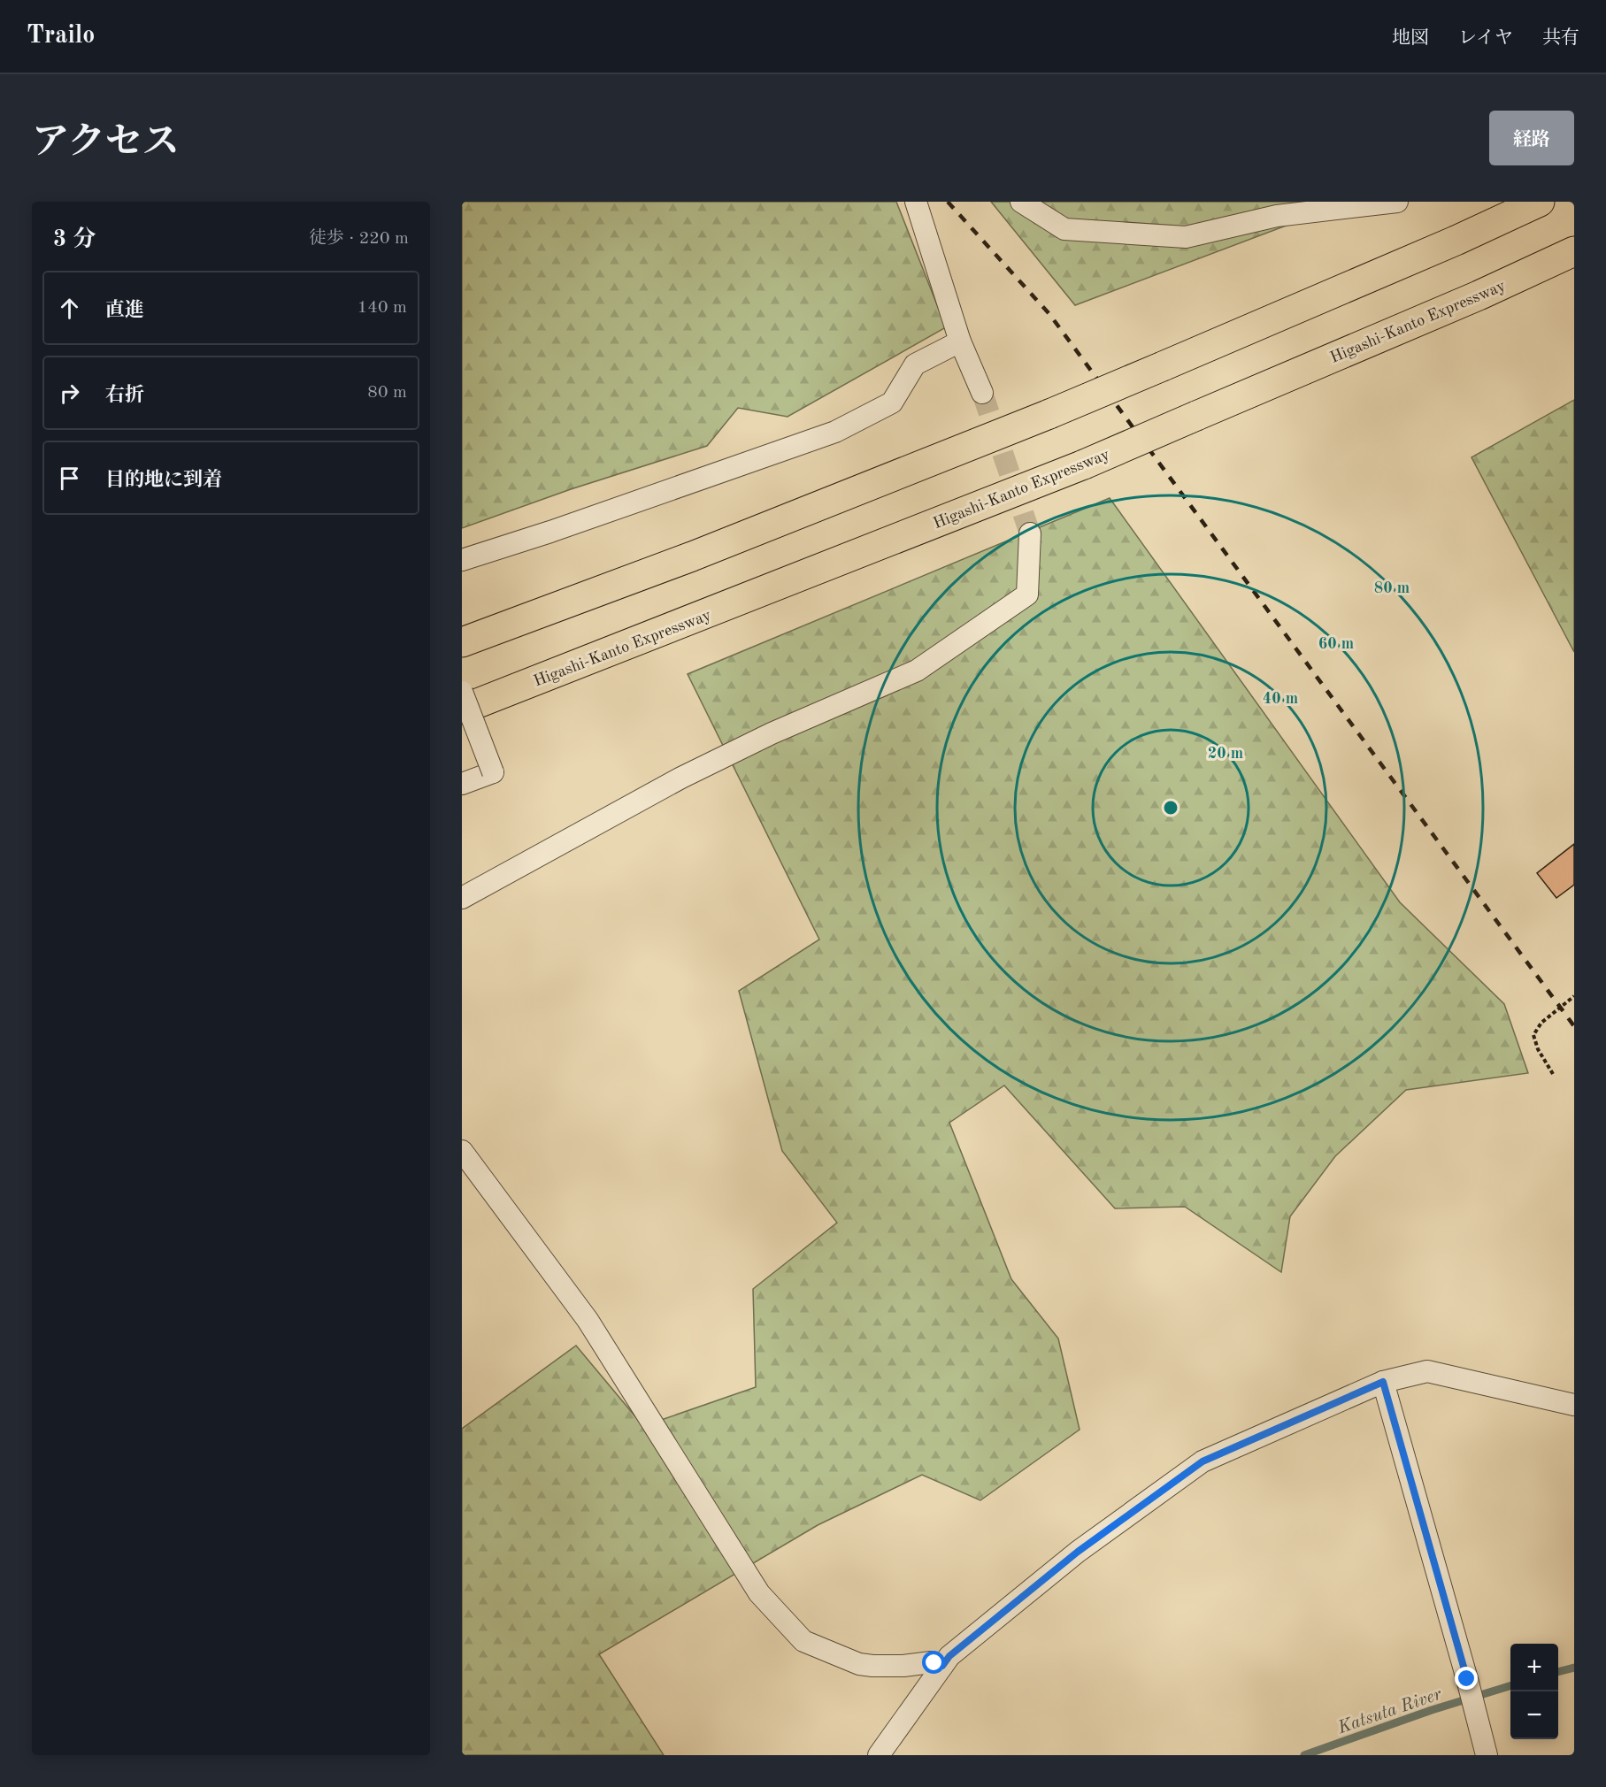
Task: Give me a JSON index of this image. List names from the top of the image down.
{
  "streets": {
    "highway": ["Higashi-Kanto Expressway"]
  },
  "water": ["Katsuta River"],
  "page": {
    "header": "Trailo",
    "nav": ["地図", "レイヤ", "共有"],
    "title": "アクセス",
    "buttons": "経路",
    "heading": ["3 分", "徒歩 · 220 m"],
    "list": [
      ["直進", "140 m"],
      ["右折", "80 m"],
      "目的地に到着"
    ],
    "map_buttons": ["+", "−"]
  },
  "rings": [
    "80 m",
    "60 m",
    "40 m",
    "20 m"
  ]
}
